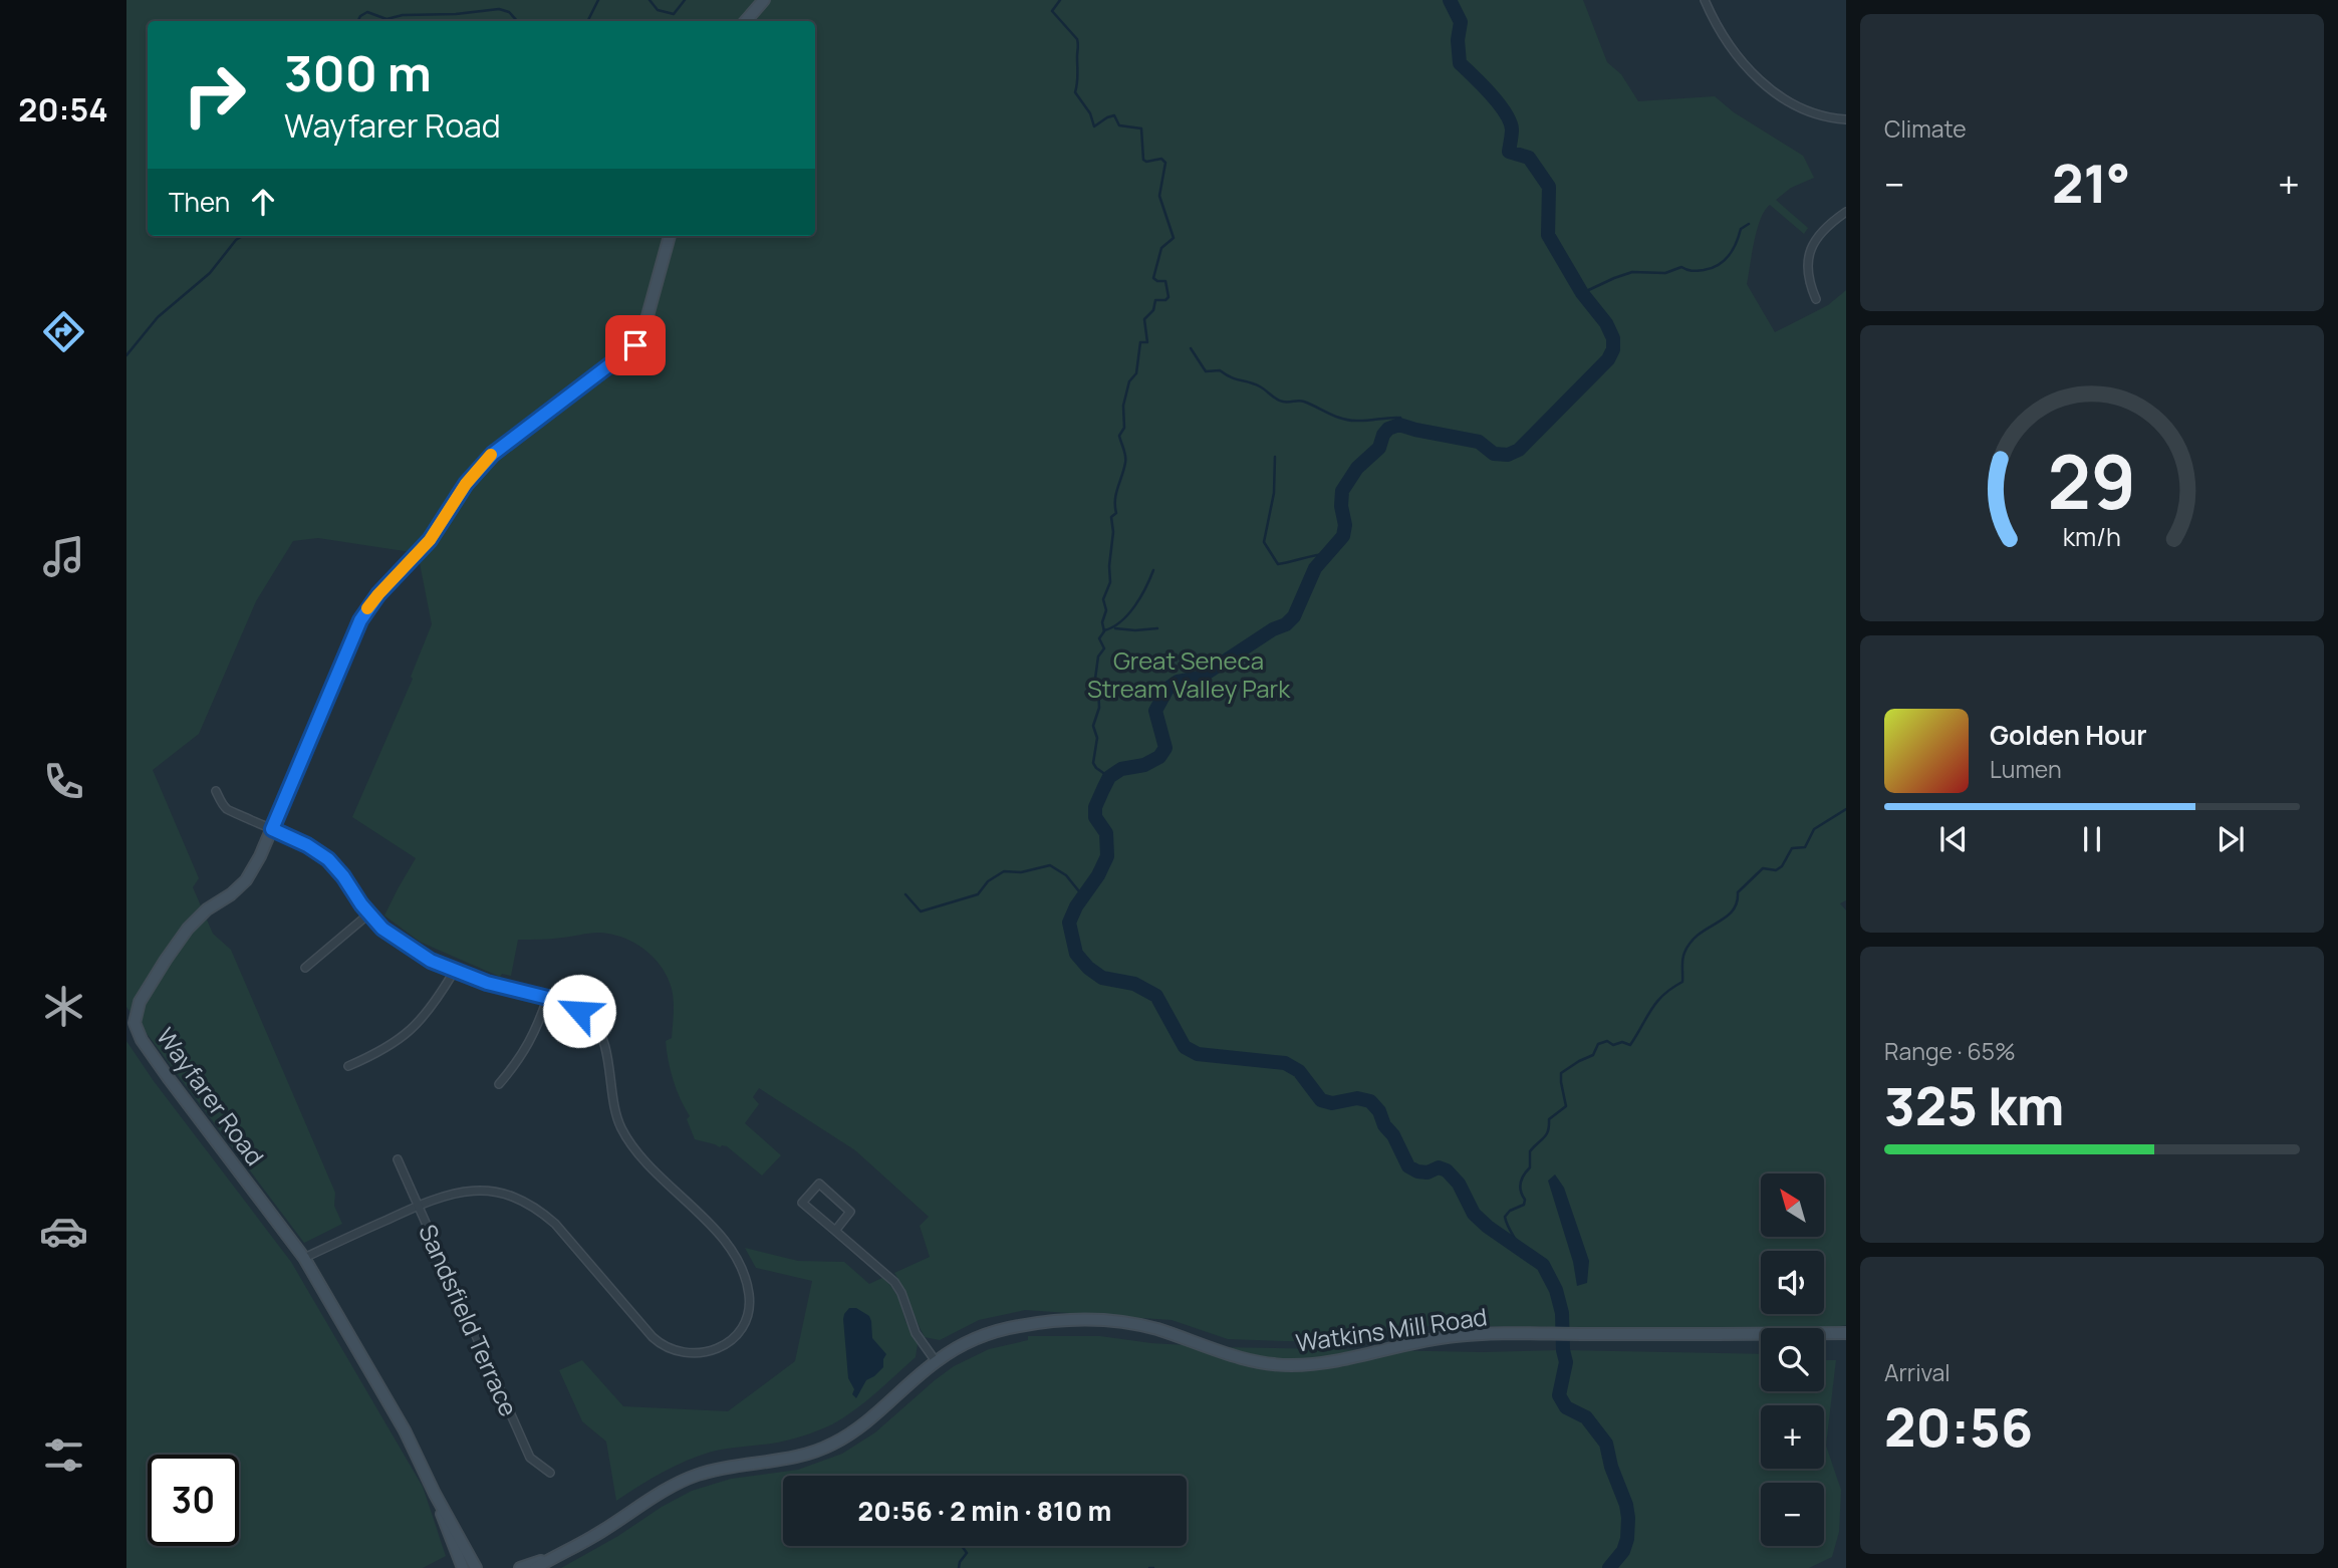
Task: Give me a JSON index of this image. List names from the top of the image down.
{
  "streets": {
    "street": ["Wayfarer Road", "Sandsfield Terrace", "Watkins Mill Road"]
  },
  "parks": ["Great Seneca Stream Valley Park"],
  "north": "top left",
  "page": {
    "tabs": "20:54",
    "tile": [
      "Climate",
      ["Range · 65%", "325 km"],
      ["Arrival", "20:56"]
    ],
    "turn": ["300 m", "Wayfarer Road"],
    "heat": ["−", "21°", "+"],
    "then": "Then",
    "song": ["Golden Hour", "Lumen"],
    "map_buttons": ["+", "−"],
    "limit": "30",
    "trip": "20:56 · 2 min · 810 m",
    "gauge": ["29", "km/h"]
  }
}
